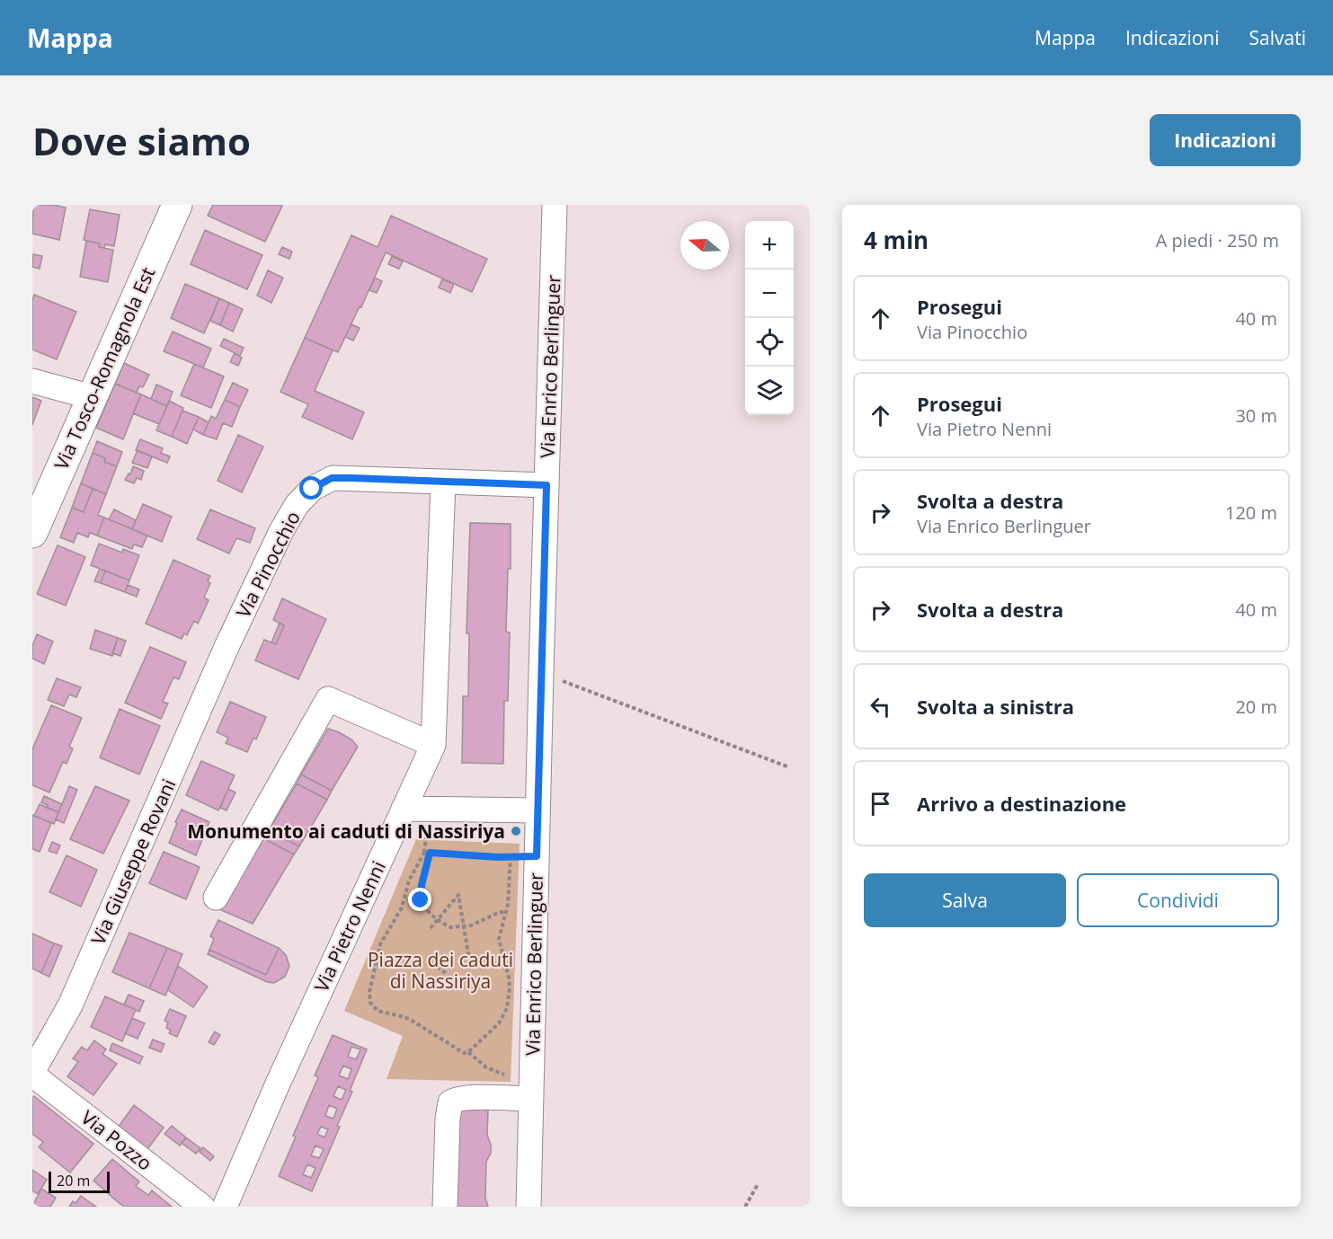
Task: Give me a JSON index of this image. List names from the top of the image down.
{
  "streets": {
    "main road": ["Via Tosco-Romagnola Est"],
    "street": [
      "Via Enrico Berlinguer",
      "Via Pinocchio",
      "Via Giuseppe Rovani",
      "Via Pietro Nenni",
      "Via Pozzo"
    ]
  },
  "crossings": [
    ["Via Pinocchio", "Via Giuseppe Rovani"],
    ["Via Pinocchio", "Via Pietro Nenni"],
    ["Via Giuseppe Rovani", "Via Pozzo"]
  ],
  "parks": ["Piazza dei caduti di Nassiriya"],
  "places": ["Monumento ai caduti di Nassiriya"],
  "scale_bar": "20 m",
  "north": "left",
  "page": {
    "header": "Mappa",
    "nav": ["Mappa", "Indicazioni", "Salvati"],
    "buttons": [
      "Indicazioni",
      ["Salva", "Condividi"]
    ],
    "title": "Dove siamo",
    "heading": ["4 min", "A piedi · 250 m"],
    "map_buttons": ["+", "−"],
    "list": [
      ["Prosegui", "Via Pinocchio", "40 m"],
      ["Prosegui", "Via Pietro Nenni", "30 m"],
      ["Svolta a destra", "Via Enrico Berlinguer", "120 m"],
      ["Svolta a destra", "40 m"],
      ["Svolta a sinistra", "20 m"],
      "Arrivo a destinazione"
    ],
    "scale": "20 m"
  }
}
